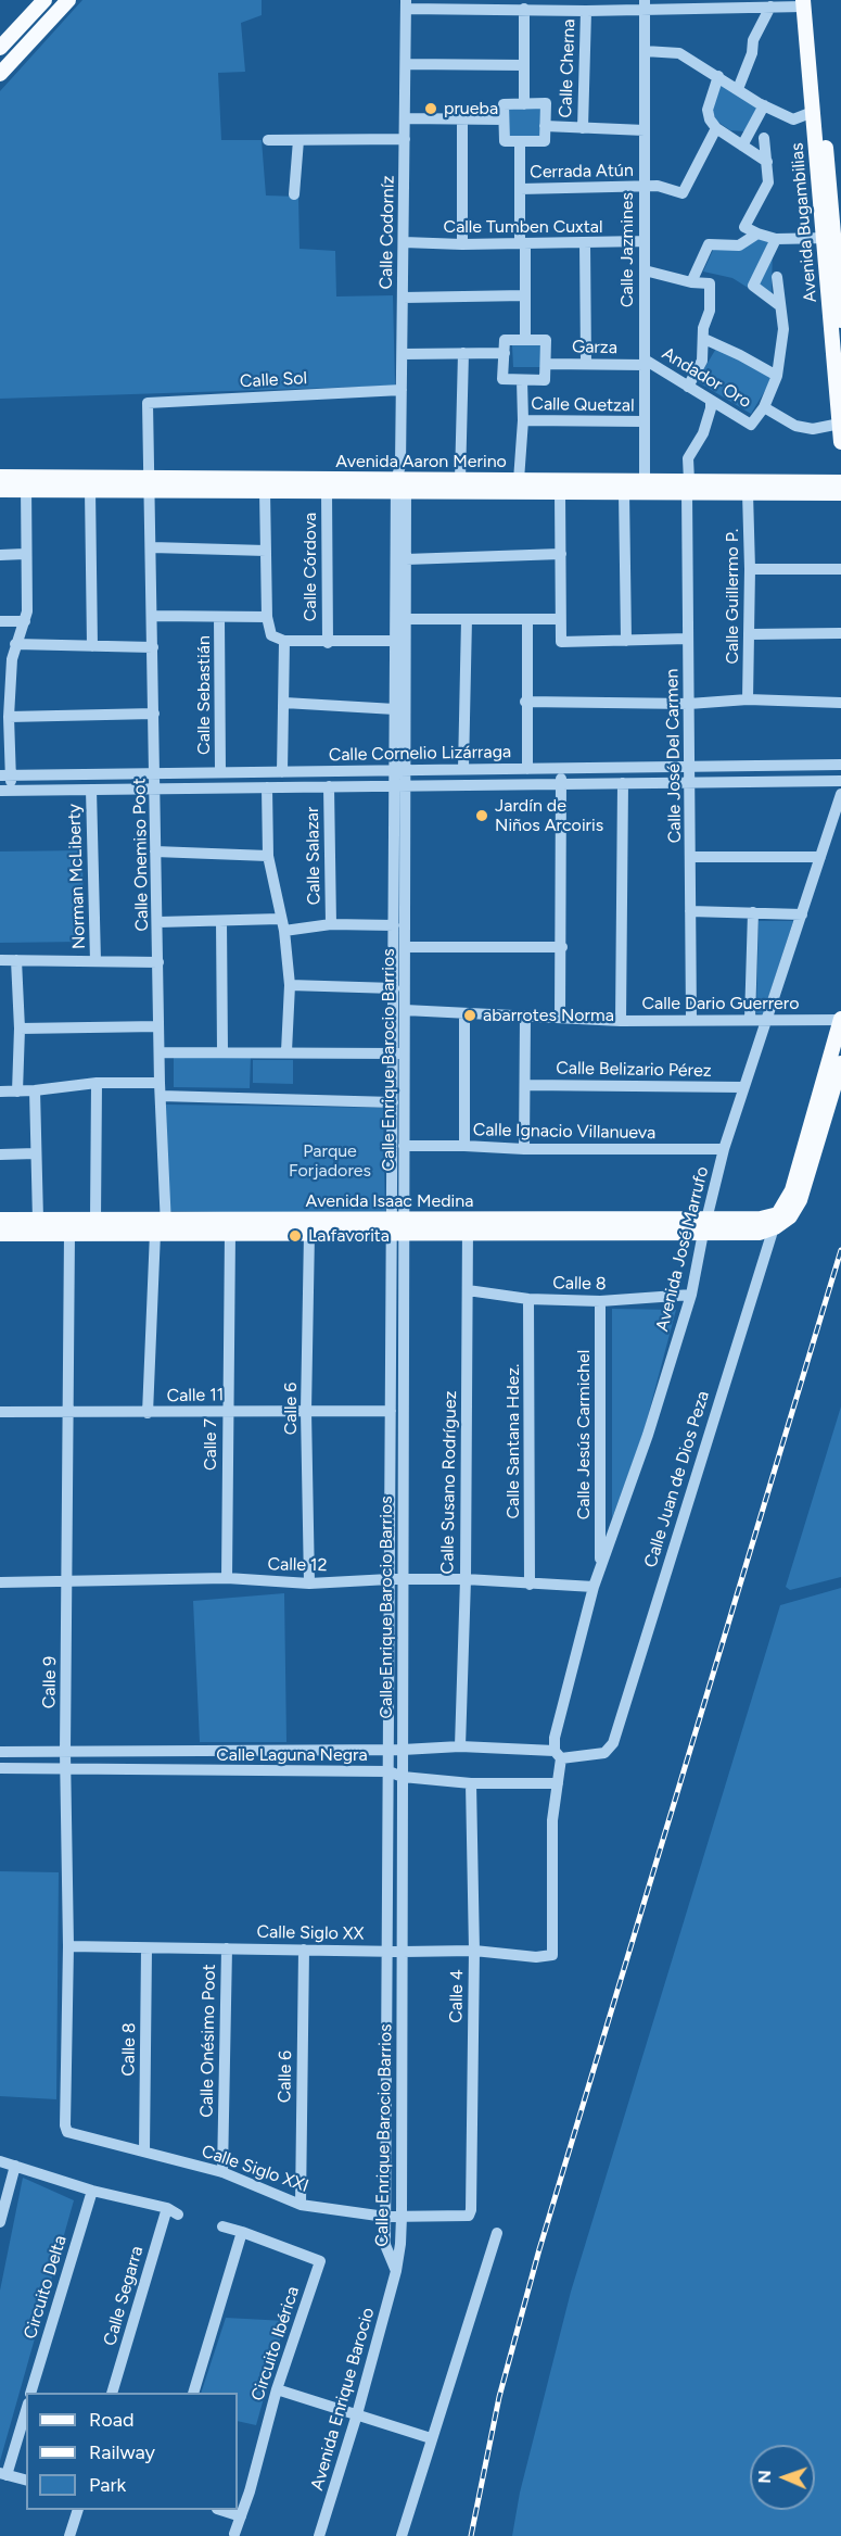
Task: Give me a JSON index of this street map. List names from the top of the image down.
{
  "streets": {
    "main road": [
      "Avenida Bugambilias",
      "Avenida Aaron Merino",
      "Avenida Isaac Medina",
      "Calle Juan de Dios Peza"
    ],
    "street": [
      "Calle Cherna",
      "Cerrada Atún",
      "Calle Tumben Cuxtal",
      "Calle Codorníz",
      "Calle Jazmines",
      "Garza",
      "Andador Oro",
      "Calle Sol",
      "Calle Quetzal",
      "Calle Córdova",
      "Calle Guillermo P.",
      "Calle Sebastián",
      "Calle Cornelio Lizárraga",
      "Calle José Del Carmen",
      "Calle Onemiso Poot",
      "Calle Salazar",
      "Norman McLiberty",
      "Calle Dario Guerrero",
      "Calle Enrique Barocio Barrios",
      "Calle Belizario Pérez",
      "Calle Ignacio Villanueva",
      "Avenida José Marrufo",
      "Calle 8",
      "Calle 11",
      "Calle 6",
      "Calle Jesús Carmichel",
      "Calle Santana Hdez.",
      "Calle 7",
      "Calle Susano Rodríguez",
      "Calle 12",
      "Calle 9",
      "Calle Laguna Negra",
      "Calle Siglo XX",
      "Calle 4",
      "Calle Onésimo Poot",
      "Calle Siglo XXI",
      "Circuito Delta",
      "Calle Segarra",
      "Circuito Ibérica",
      "Avenida Enrique Barocio"
    ]
  },
  "crossings": [
    ["Cerrada Atún", "Calle Jazmines"],
    ["Avenida Bugambilias", "Andador Oro"],
    ["Calle Tumben Cuxtal", "Calle Codorníz"],
    ["Calle Tumben Cuxtal", "Calle Jazmines"],
    ["Calle Codorníz", "Calle Sol"],
    ["Calle Codorníz", "Avenida Aaron Merino"],
    ["Calle Codorníz", "Calle Enrique Barocio Barrios"],
    ["Calle Jazmines", "Garza"],
    ["Calle Jazmines", "Andador Oro"],
    ["Calle Jazmines", "Calle Quetzal"],
    ["Calle Jazmines", "Avenida Aaron Merino"],
    ["Garza", "Andador Oro"],
    ["Andador Oro", "Calle José Del Carmen"],
    ["Calle Sol", "Avenida Aaron Merino"],
    ["Calle Sol", "Calle Onemiso Poot"],
    ["Avenida Aaron Merino", "Calle Córdova"],
    ["Avenida Aaron Merino", "Calle Guillermo P."],
    ["Avenida Aaron Merino", "Calle José Del Carmen"],
    ["Avenida Aaron Merino", "Calle Onemiso Poot"],
    ["Avenida Aaron Merino", "Calle Enrique Barocio Barrios"],
    ["Calle Sebastián", "Calle Cornelio Lizárraga"],
    ["Calle Cornelio Lizárraga", "Calle José Del Carmen"],
    ["Calle Cornelio Lizárraga", "Calle Onemiso Poot"],
    ["Calle Cornelio Lizárraga", "Calle Salazar"],
    ["Calle Cornelio Lizárraga", "Norman McLiberty"],
    ["Calle Cornelio Lizárraga", "Calle Enrique Barocio Barrios"],
    ["Calle José Del Carmen", "Calle Dario Guerrero"],
    ["Calle Onemiso Poot", "Avenida Isaac Medina"],
    ["Calle Dario Guerrero", "Calle Enrique Barocio Barrios"],
    ["Calle Dario Guerrero", "Avenida José Marrufo"],
    ["Calle Dario Guerrero", "Calle Juan de Dios Peza"],
    ["Calle Enrique Barocio Barrios", "Calle Ignacio Villanueva"],
    ["Calle Enrique Barocio Barrios", "Avenida Isaac Medina"],
    ["Calle Enrique Barocio Barrios", "Calle 11"],
    ["Calle Enrique Barocio Barrios", "Calle 12"],
    ["Calle Enrique Barocio Barrios", "Calle Laguna Negra"],
    ["Calle Enrique Barocio Barrios", "Calle Siglo XX"],
    ["Calle Enrique Barocio Barrios", "Calle Siglo XXI"],
    ["Calle Enrique Barocio Barrios", "Avenida Enrique Barocio"],
    ["Calle Belizario Pérez", "Avenida José Marrufo"],
    ["Calle Ignacio Villanueva", "Avenida José Marrufo"],
    ["Avenida Isaac Medina", "Avenida José Marrufo"],
    ["Avenida Isaac Medina", "Calle 6"],
    ["Avenida Isaac Medina", "Calle 7"],
    ["Avenida Isaac Medina", "Calle Juan de Dios Peza"],
    ["Avenida Isaac Medina", "Calle Susano Rodríguez"],
    ["Avenida Isaac Medina", "Calle 9"],
    ["Avenida José Marrufo", "Calle 8"],
    ["Avenida José Marrufo", "Calle Jesús Carmichel"],
    ["Avenida José Marrufo", "Calle 12"],
    ["Avenida José Marrufo", "Calle Laguna Negra"],
    ["Calle 8", "Calle Jesús Carmichel"],
    ["Calle 8", "Calle Santana Hdez."],
    ["Calle 8", "Calle Susano Rodríguez"],
    ["Calle 8", "Calle Siglo XX"],
    ["Calle 8", "Calle Siglo XXI"],
    ["Calle 11", "Calle 6"],
    ["Calle 11", "Calle 7"],
    ["Calle 11", "Calle 9"],
    ["Calle 6", "Calle 12"],
    ["Calle 6", "Calle Siglo XX"],
    ["Calle 6", "Calle Siglo XXI"],
    ["Calle Santana Hdez.", "Calle 12"],
    ["Calle 7", "Calle 12"],
    ["Calle Juan de Dios Peza", "Calle Laguna Negra"],
    ["Calle Susano Rodríguez", "Calle 12"],
    ["Calle Susano Rodríguez", "Calle Laguna Negra"],
    ["Calle 12", "Calle 9"],
    ["Calle 9", "Calle Laguna Negra"],
    ["Calle 9", "Calle Siglo XX"],
    ["Calle 9", "Calle Siglo XXI"],
    ["Calle Laguna Negra", "Calle Siglo XX"],
    ["Calle Laguna Negra", "Calle 4"],
    ["Calle Siglo XX", "Calle 4"],
    ["Calle Siglo XX", "Calle Onésimo Poot"],
    ["Calle 4", "Calle Siglo XXI"],
    ["Calle Onésimo Poot", "Calle Siglo XXI"],
    ["Circuito Delta", "Calle Segarra"]
  ],
  "parks": ["Parque Forjadores"],
  "places": [
    "prueba",
    "Jardín de Niños Arcoiris",
    "abarrotes Norma",
    "La favorita"
  ],
  "legend": ["Road", "Railway", "Park"],
  "north": "left"
}
